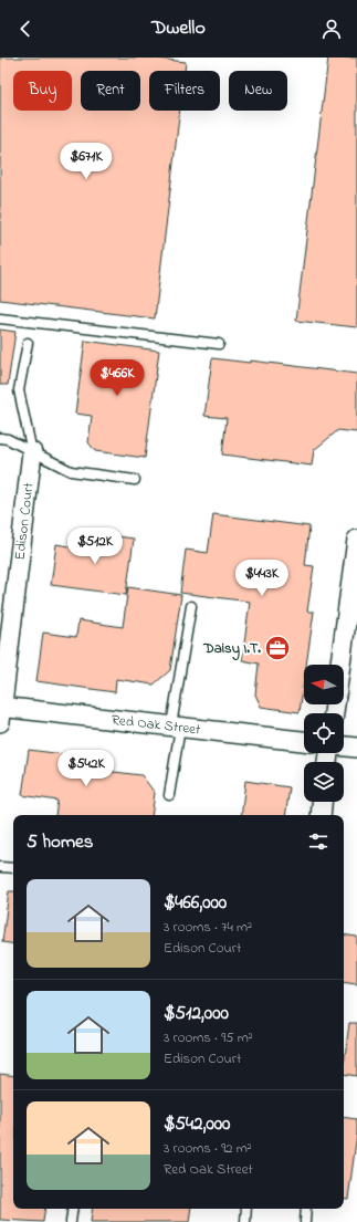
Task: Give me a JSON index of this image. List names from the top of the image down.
{
  "streets": {
    "street": ["Edison Court", "Red Oak Street"]
  },
  "crossings": [
    ["Edison Court", "Red Oak Street"]
  ],
  "places": {
    "office": ["Daisy I.T."]
  },
  "north": "left",
  "page": {
    "header": "Dwello",
    "chip": [
      "Buy",
      "Rent",
      "Filters",
      "New"
    ],
    "price": [
      "$671K",
      "$466K",
      "$512K",
      "$443K",
      "$542K"
    ],
    "heading": "5 homes",
    "list": [
      {
        "name": "$466,000",
        "note": "3 rooms · 74 m² · Edison Court"
      },
      {
        "name": "$512,000",
        "note": "3 rooms · 95 m² · Edison Court"
      },
      {
        "name": "$542,000",
        "note": "3 rooms · 92 m² · Red Oak Street"
      }
    ]
  }
}
